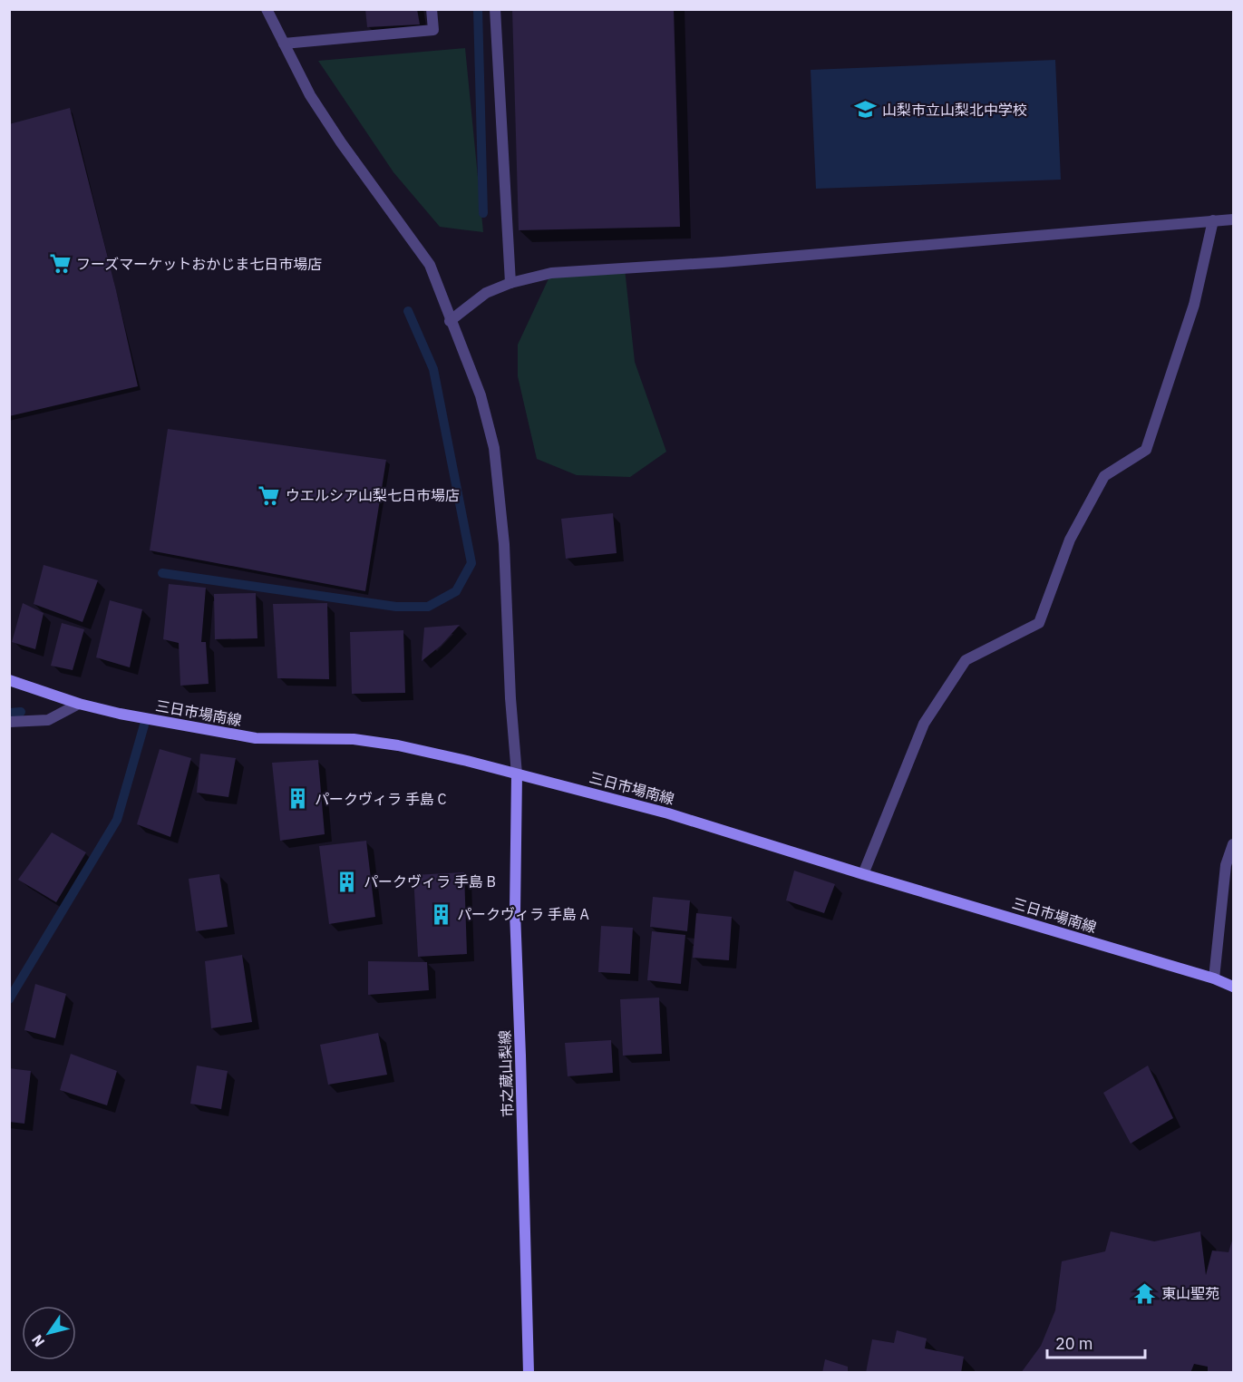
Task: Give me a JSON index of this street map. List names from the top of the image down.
{
  "streets": {
    "main road": ["三日市場南線", "市之蔵山梨線"]
  },
  "crossings": [
    ["三日市場南線", "市之蔵山梨線"]
  ],
  "places": {
    "school or university": ["山梨市立山梨北中学校"],
    "supermarket": ["フーズマーケットおかじま七日市場店", "ウエルシア山梨七日市場店"],
    "building": ["パークヴィラ 手島 C", "パークヴィラ 手島 B", "パークヴィラ 手島 A"],
    "temple": ["東山聖苑"]
  },
  "scale_bar": "20 m",
  "north": "bottom left"
}
